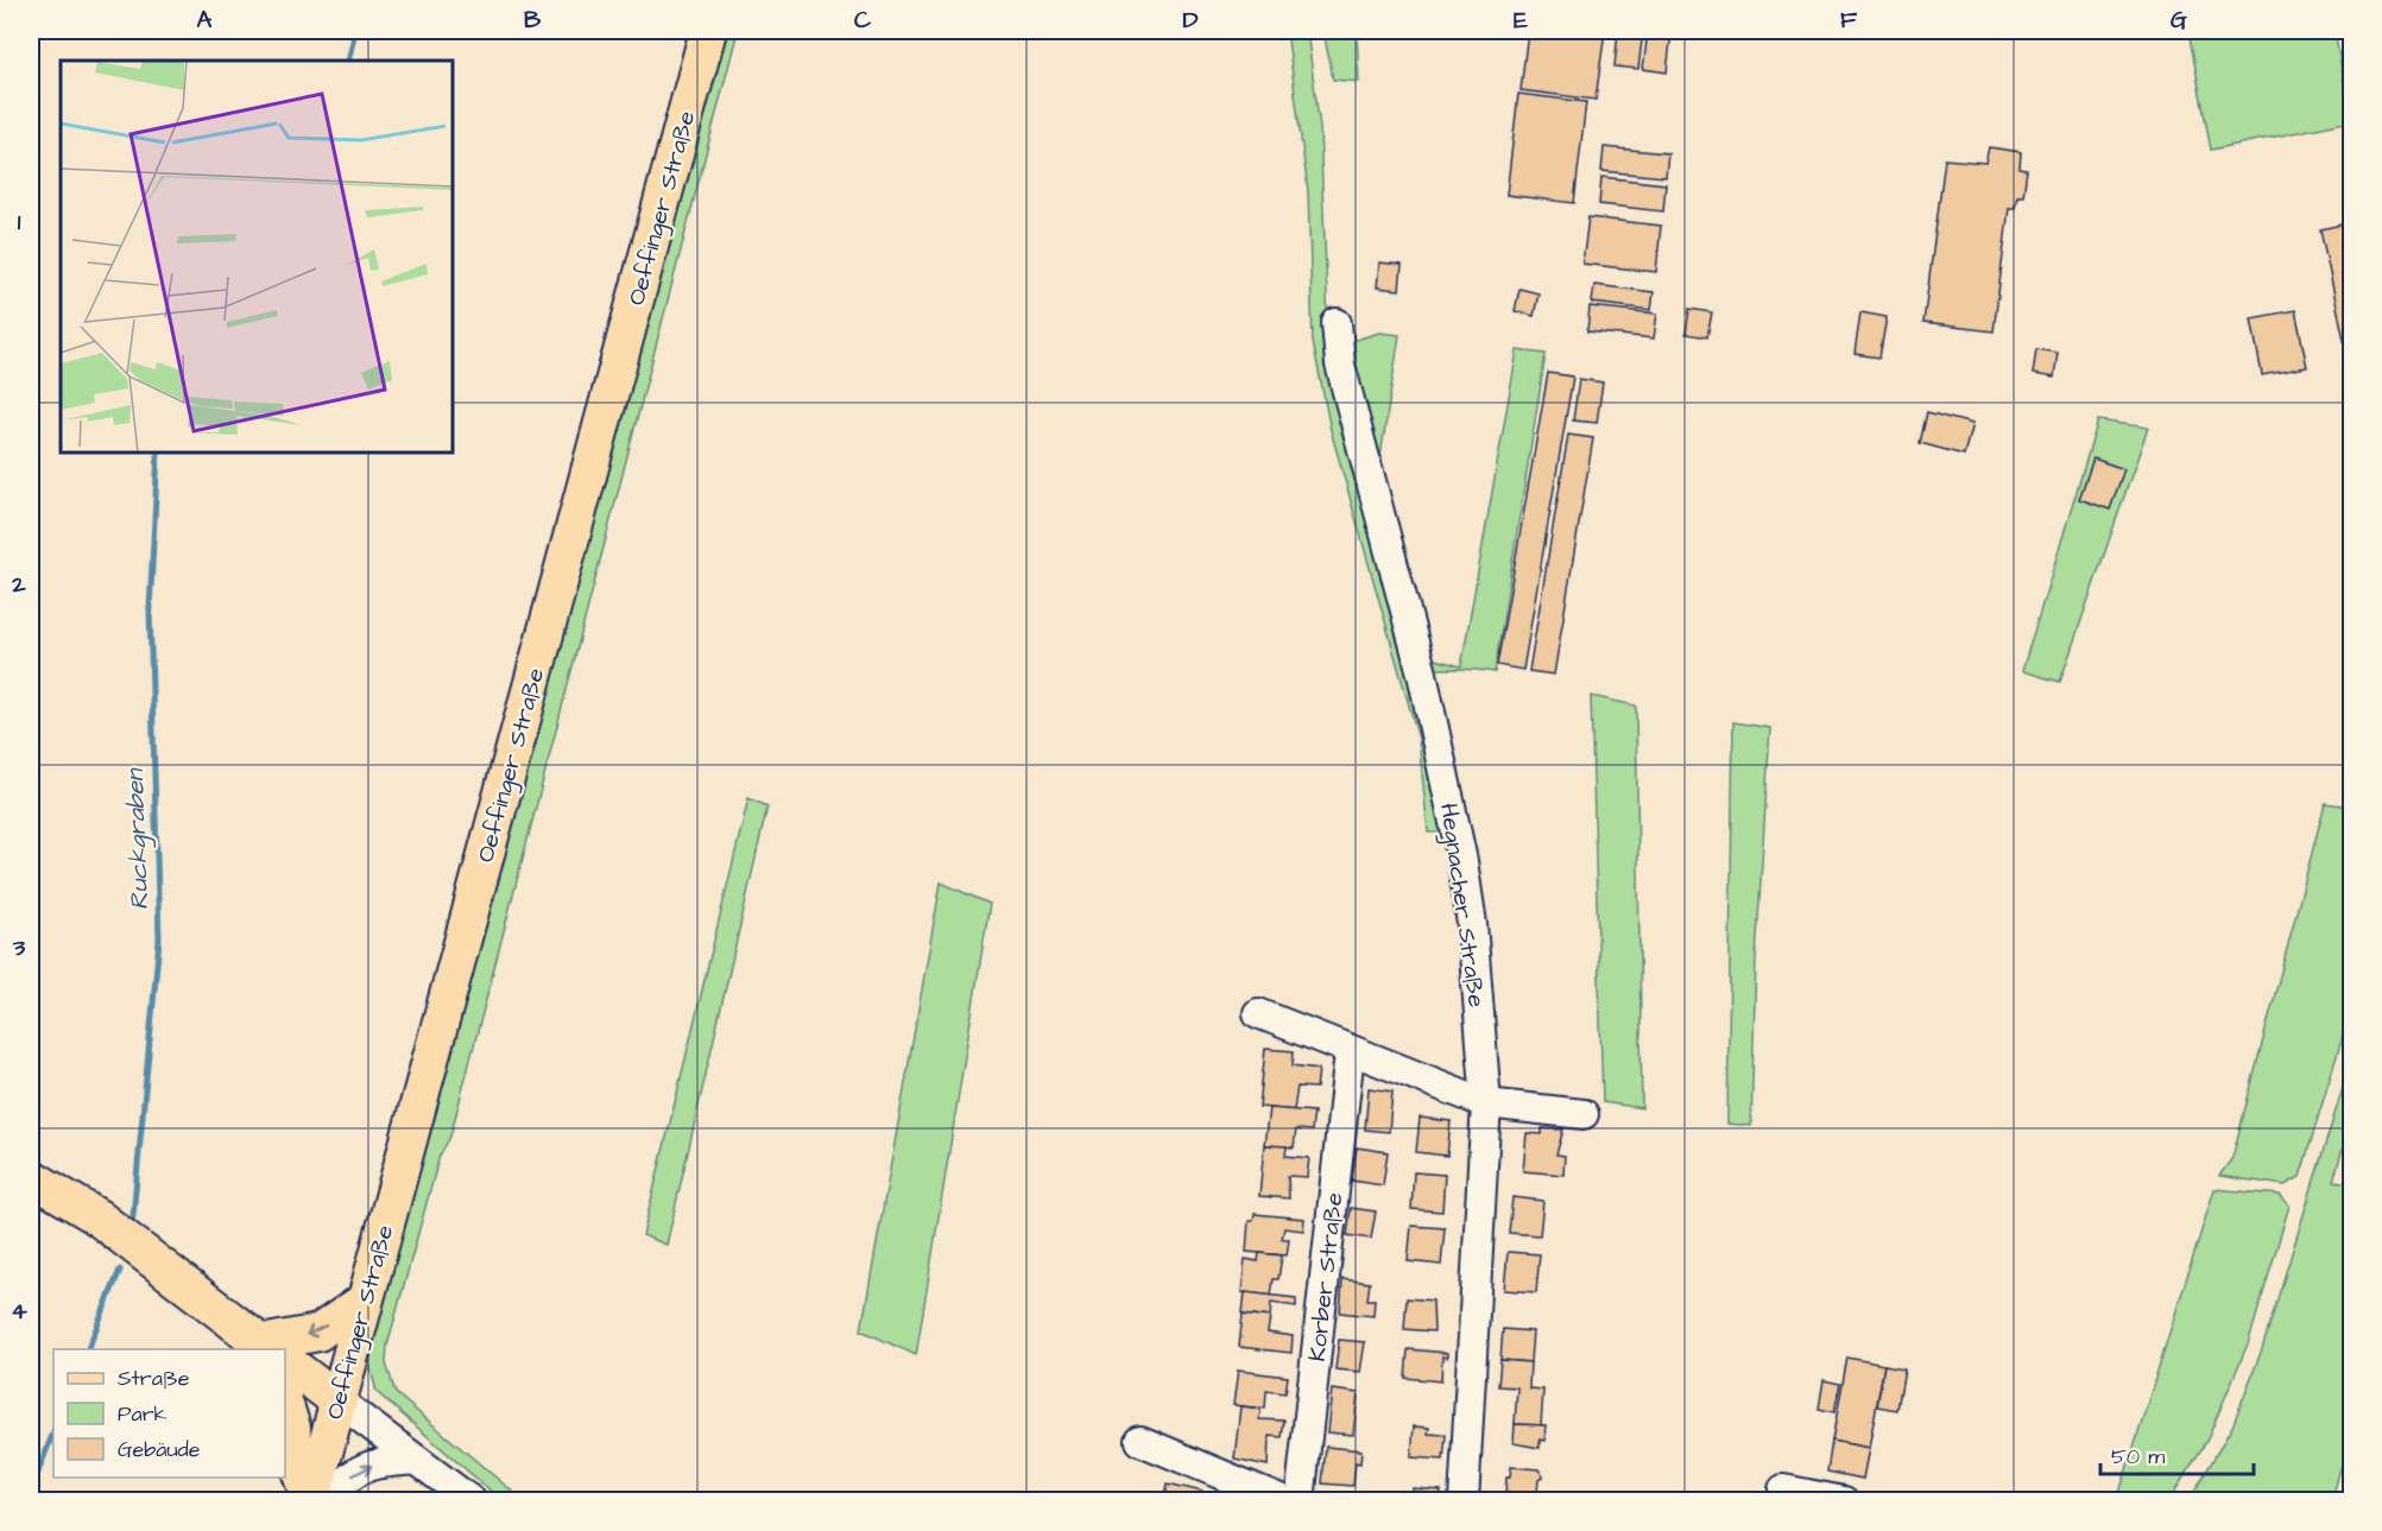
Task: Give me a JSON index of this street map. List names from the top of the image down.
{
  "streets": {
    "main road": ["Oeffinger Straße"],
    "street": ["Hegnacher Straße", "Korber Straße"]
  },
  "water": ["Ruckgraben"],
  "legend": ["Straße", "Park", "Gebäude"],
  "scale_bar": "50 m",
  "grid": {
    "columns": [
      "A",
      "B",
      "C",
      "D",
      "E",
      "F",
      "G"
    ],
    "rows": [
      "1",
      "2",
      "3",
      "4"
    ]
  }
}
